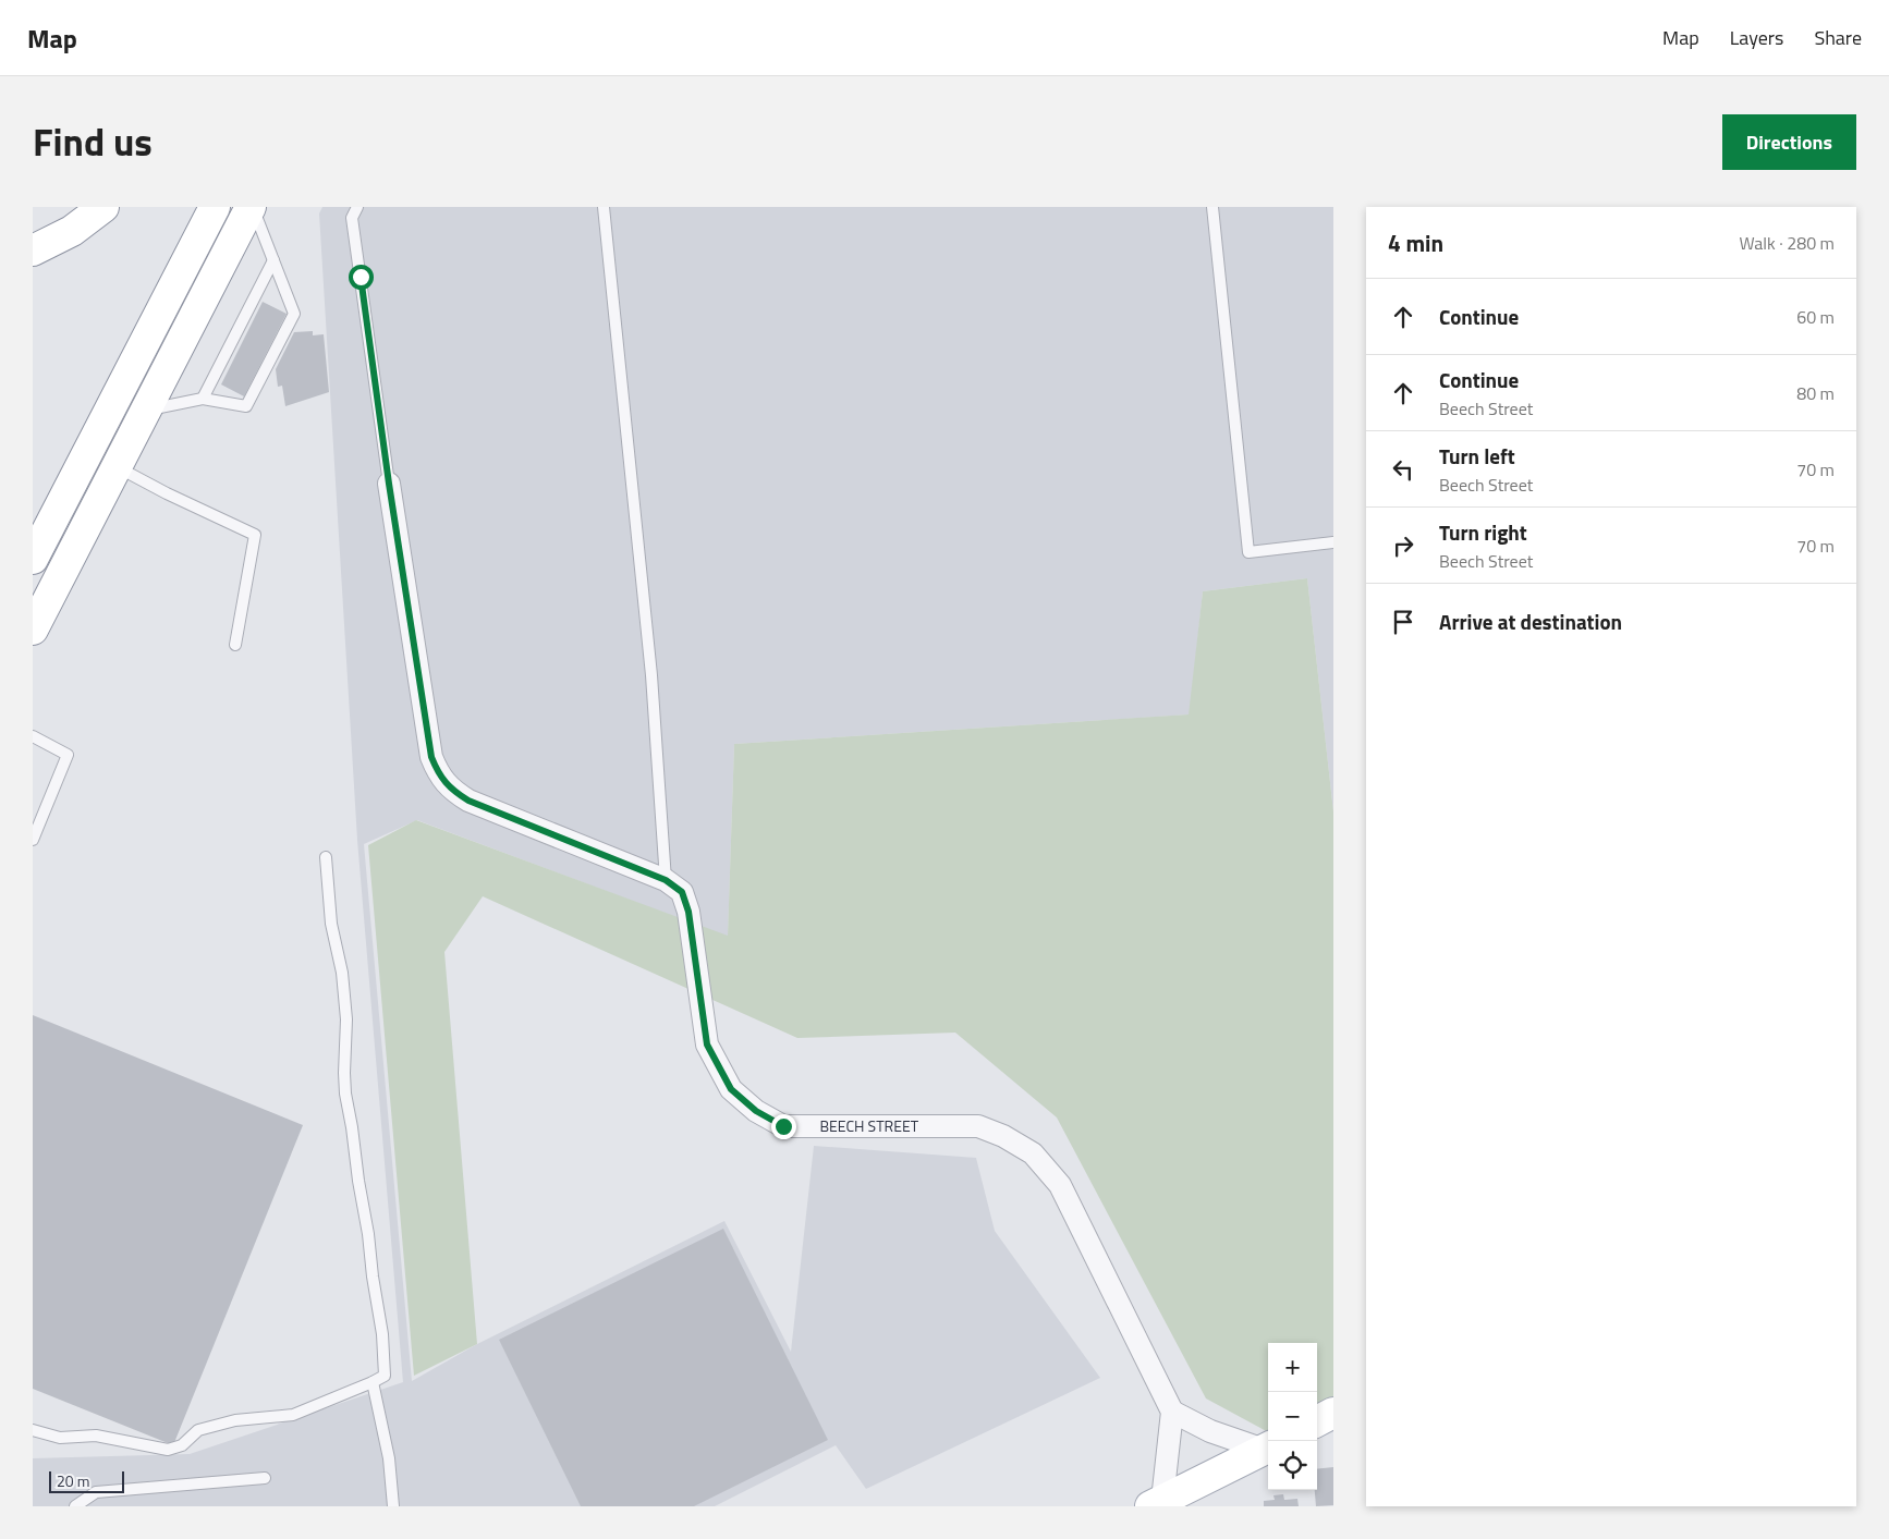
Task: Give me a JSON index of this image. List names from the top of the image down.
{
  "streets": {
    "street": ["BEECH STREET"]
  },
  "scale_bar": "20 m",
  "page": {
    "header": "Map",
    "nav": ["Map", "Layers", "Share"],
    "title": "Find us",
    "buttons": "Directions",
    "heading": ["4 min", "Walk · 280 m"],
    "list": [
      ["Continue", "60 m"],
      ["Continue", "Beech Street", "80 m"],
      ["Turn left", "Beech Street", "70 m"],
      ["Turn right", "Beech Street", "70 m"],
      "Arrive at destination"
    ],
    "map_buttons": ["+", "−"],
    "scale": "20 m"
  }
}
